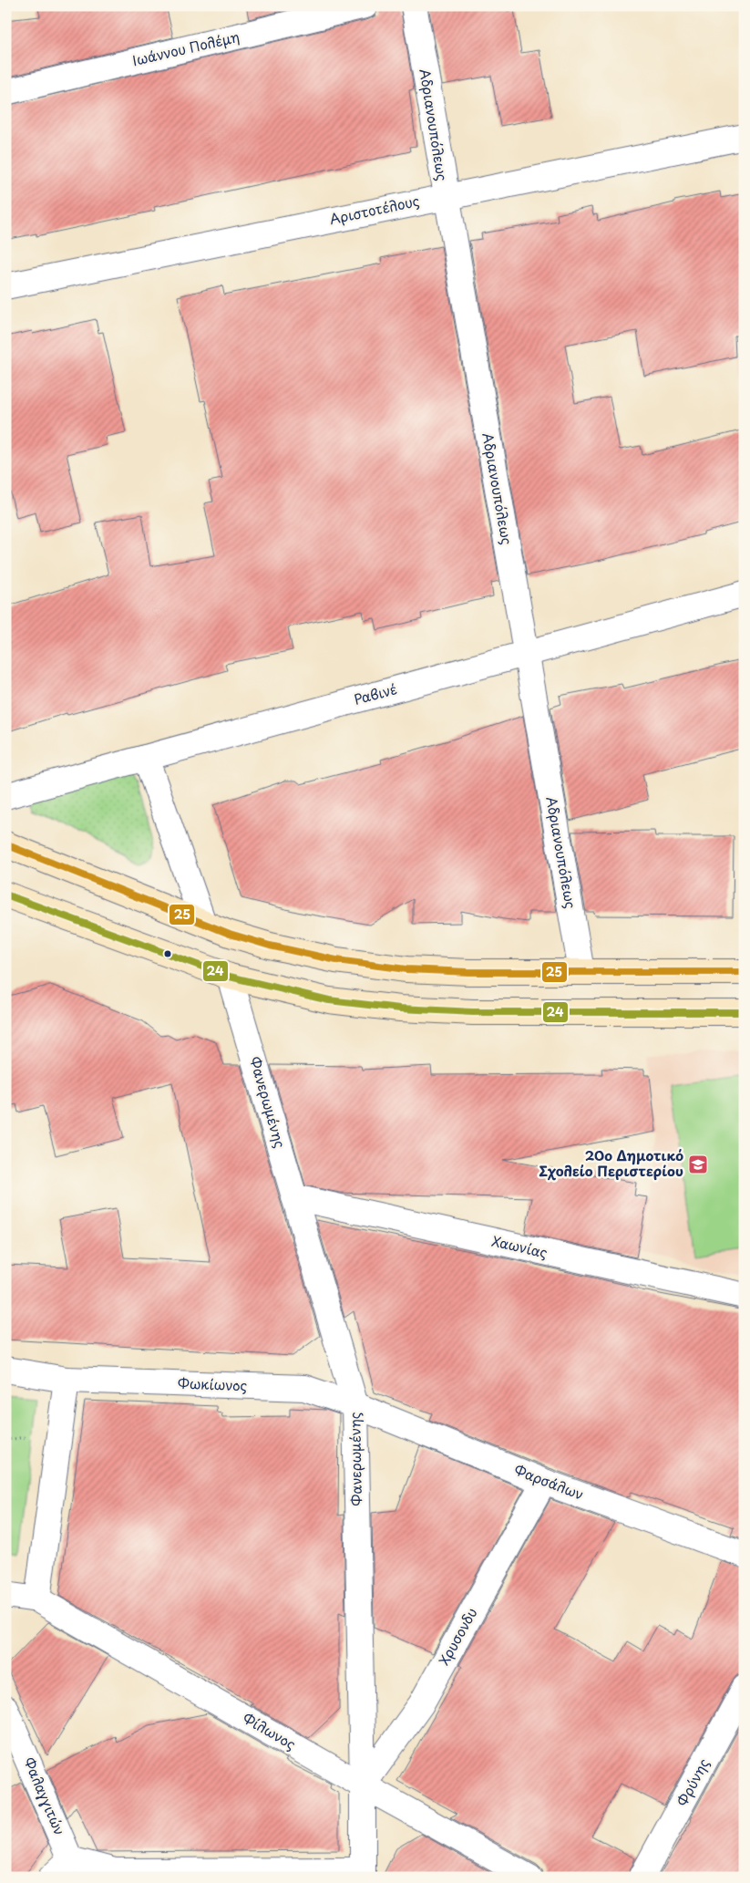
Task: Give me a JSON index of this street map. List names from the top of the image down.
{
  "streets": {
    "street": [
      "Ιωάννου Πολέμη",
      "Αδριανουπόλεως",
      "Αριστοτέλους",
      "Ραβινέ",
      "Φανερωμένης",
      "Χαωνίας",
      "Φωκίωνος",
      "Φαρσάλων",
      "Χρυσονδυ",
      "Φίλωνος",
      "Φρύνης",
      "Φαλαγγιτών"
    ]
  },
  "crossings": [
    ["Αδριανουπόλεως", "Αριστοτέλους"],
    ["Αδριανουπόλεως", "Ραβινέ"],
    ["Φανερωμένης", "Χαωνίας"],
    ["Φανερωμένης", "Φωκίωνος"],
    ["Φανερωμένης", "Φαρσάλων"],
    ["Φανερωμένης", "Χρυσονδυ"],
    ["Φανερωμένης", "Φίλωνος"],
    ["Φωκίωνος", "Φαρσάλων"],
    ["Φαρσάλων", "Χρυσονδυ"],
    ["Χρυσονδυ", "Φίλωνος"]
  ],
  "places": {
    "school or university": ["20ο Δημοτικό Σχολείο Περιστερίου"]
  },
  "lines": ["transit line 25", "transit line 24"]
}
